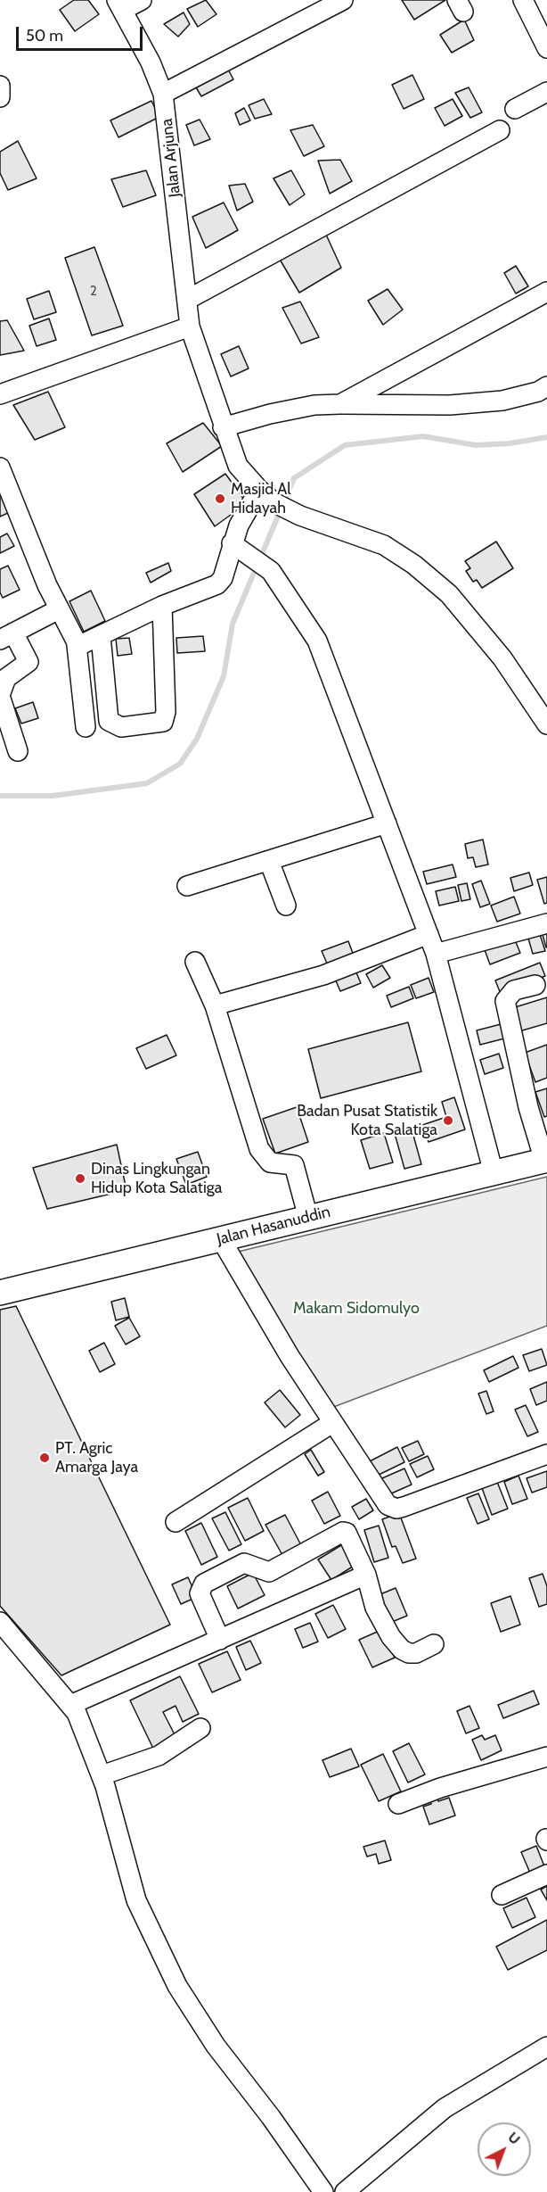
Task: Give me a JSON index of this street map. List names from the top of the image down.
{
  "streets": {
    "main road": ["Jalan Hasanuddin"],
    "street": ["Jalan Arjuna"]
  },
  "parks": ["Makam Sidomulyo"],
  "places": [
    "Masjid Al Hidayah",
    "Badan Pusat Statistik Kota Salatiga",
    "Dinas Lingkungan Hidup Kota Salatiga",
    "PT. Agric Amarga Jaya"
  ],
  "house_numbers": ["2"],
  "scale_bar": "50 m",
  "north": "top right"
}
